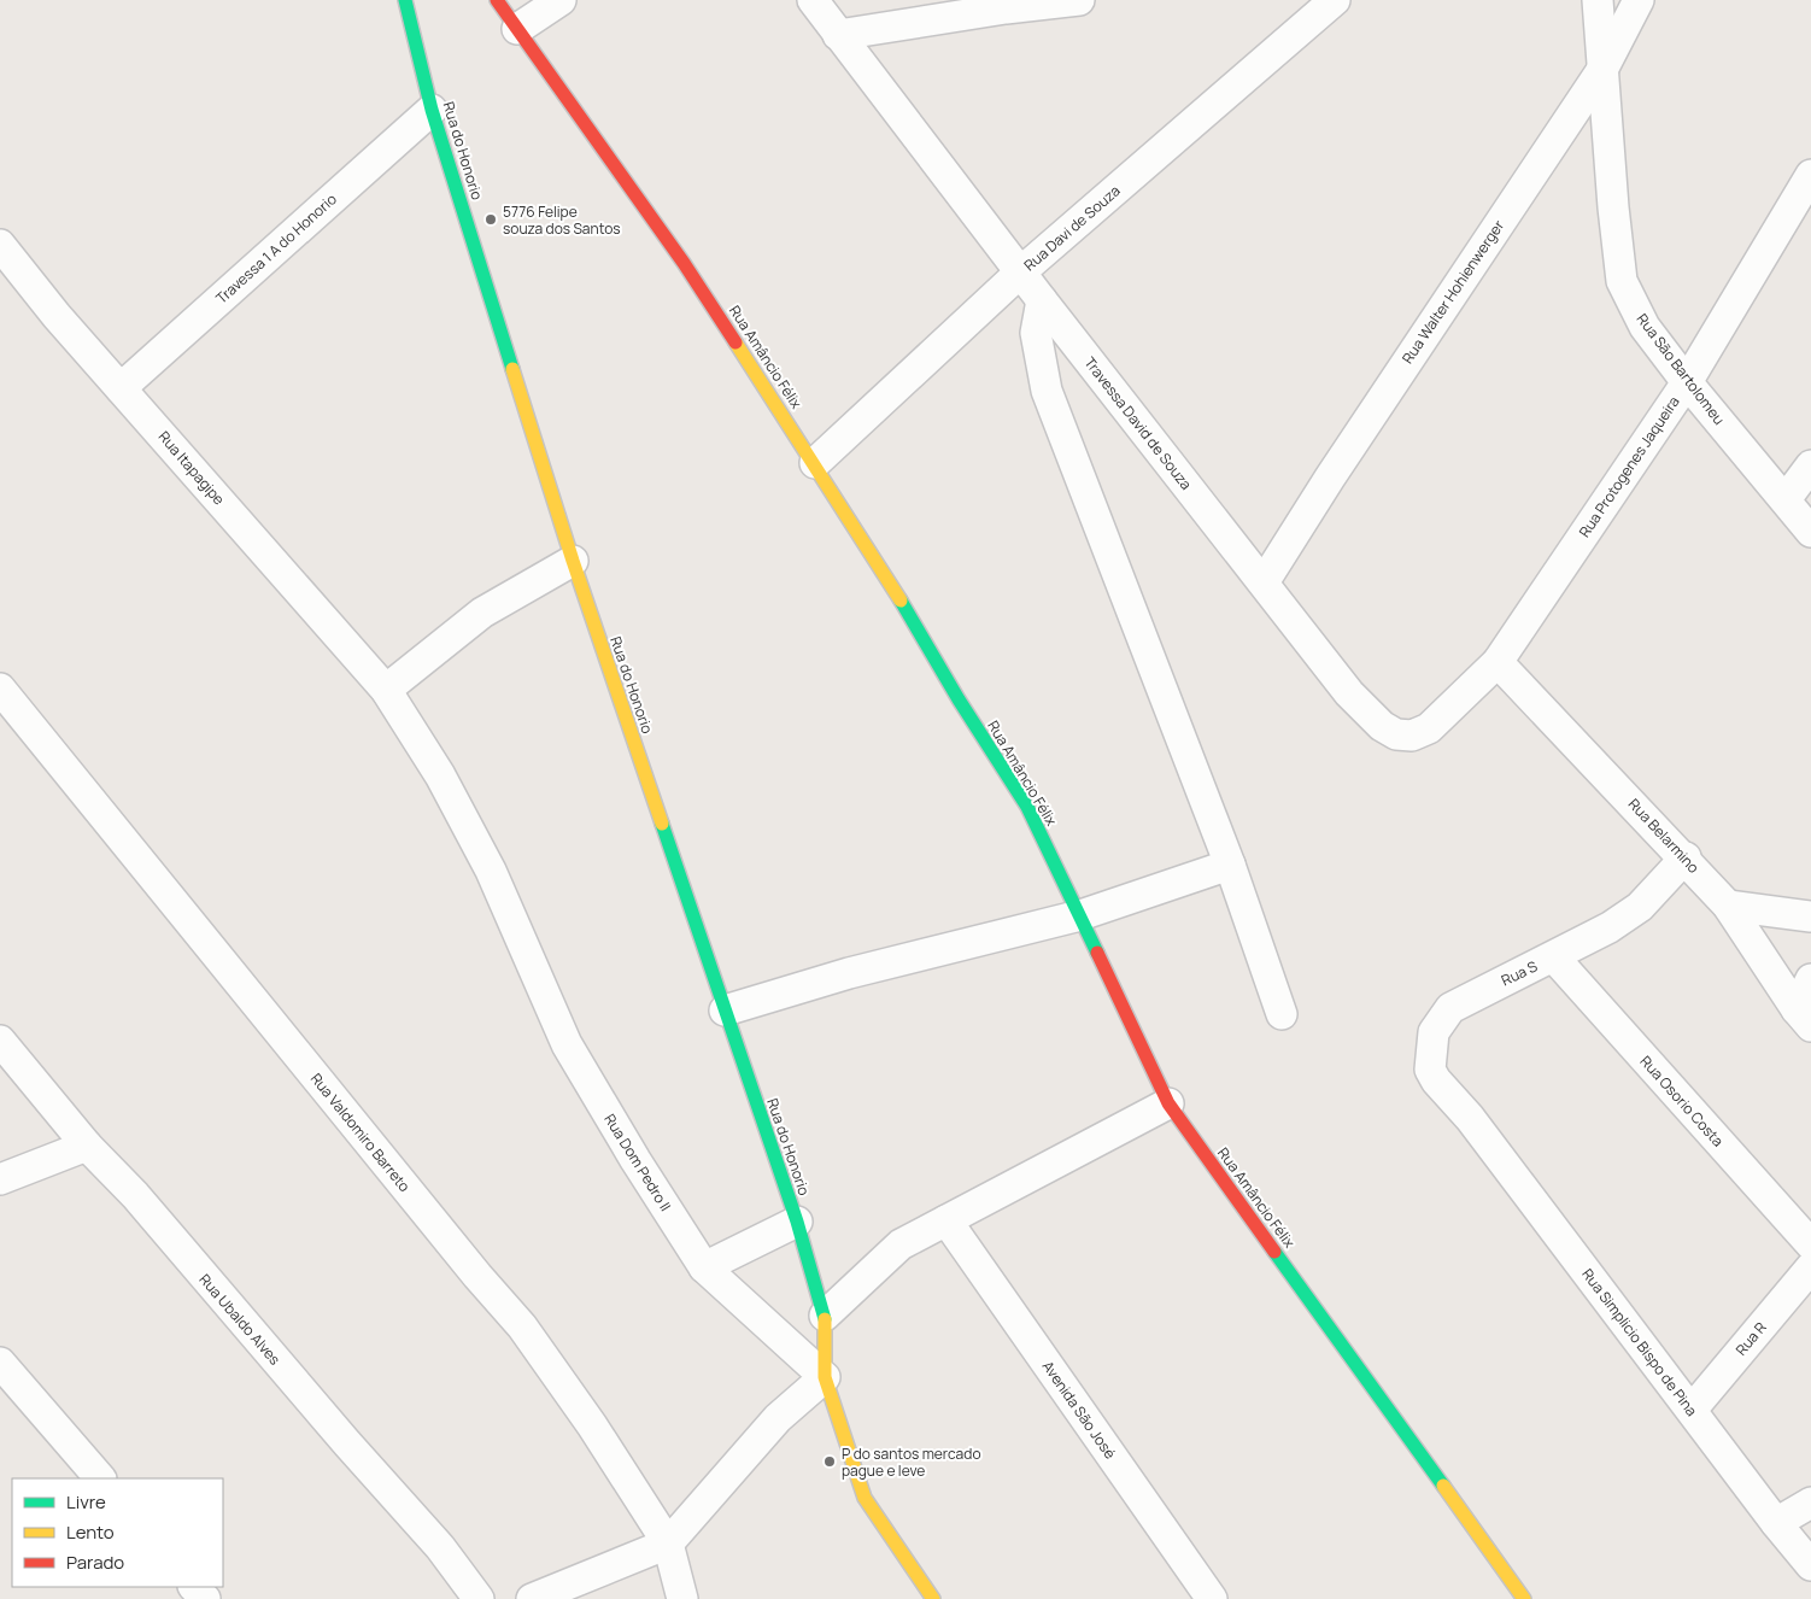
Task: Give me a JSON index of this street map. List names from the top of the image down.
{
  "streets": {
    "street": [
      "Rua do Honorio",
      "Rua Davi de Souza",
      "Travessa 1 A do Honorio",
      "Rua Walter Hohienwerger",
      "Rua Amâncio Félix",
      "Rua São Bartolomeu",
      "Travessa David de Souza",
      "Rua Protogenes Jaqueira",
      "Rua Itapagipe",
      "Rua Belarmino",
      "Rua S",
      "Rua Osorio Costa",
      "Rua Valdomiro Barreto",
      "Rua Dom Pedro II",
      "Rua Ubaldo Alves",
      "Rua R",
      "Rua Simplicio Bispo de Pina",
      "Avenida São José"
    ]
  },
  "crossings": [
    ["Rua do Honorio", "Travessa 1 A do Honorio"],
    ["Rua do Honorio", "Rua Dom Pedro II"],
    ["Rua Davi de Souza", "Rua Amâncio Félix"],
    ["Rua Davi de Souza", "Travessa David de Souza"],
    ["Travessa 1 A do Honorio", "Rua Itapagipe"],
    ["Rua Walter Hohienwerger", "Rua São Bartolomeu"],
    ["Rua Walter Hohienwerger", "Travessa David de Souza"],
    ["Rua São Bartolomeu", "Rua Protogenes Jaqueira"],
    ["Travessa David de Souza", "Rua Protogenes Jaqueira"],
    ["Travessa David de Souza", "Rua Belarmino"],
    ["Rua Protogenes Jaqueira", "Rua Belarmino"],
    ["Rua Itapagipe", "Rua Dom Pedro II"],
    ["Rua Belarmino", "Rua S"],
    ["Rua S", "Rua Osorio Costa"],
    ["Rua S", "Rua Simplicio Bispo de Pina"],
    ["Rua R", "Rua Simplicio Bispo de Pina"]
  ],
  "places": ["5776 Felipe souza dos Santos", "P do santos mercado pague e leve"],
  "legend": ["Livre", "Lento", "Parado"]
}
